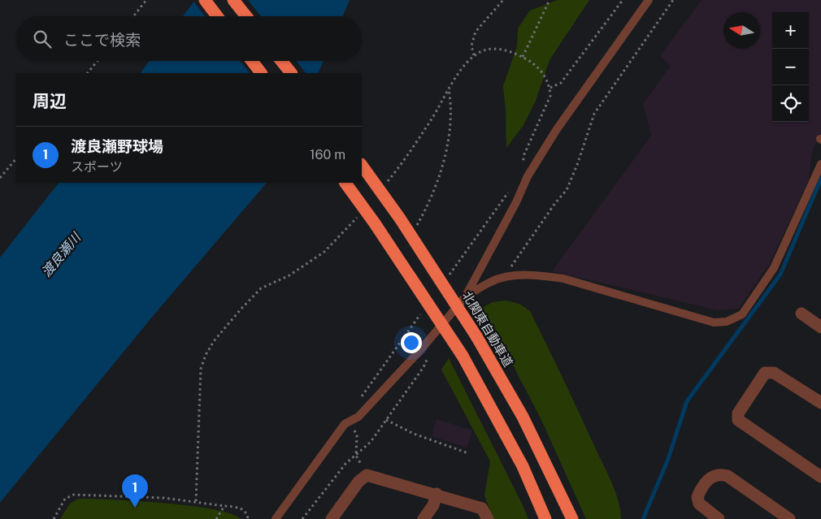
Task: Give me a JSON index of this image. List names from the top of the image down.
{
  "streets": {
    "highway": ["北関東自動車道"]
  },
  "water": ["渡良瀬川"],
  "north": "left",
  "page": {
    "map_buttons": ["+", "−"],
    "search": "ここで検索",
    "heading": "周辺",
    "list": [
      {
        "mark": "1",
        "name": "渡良瀬野球場",
        "note": "スポーツ",
        "value": "160 m"
      }
    ],
    "pins": "1"
  }
}
